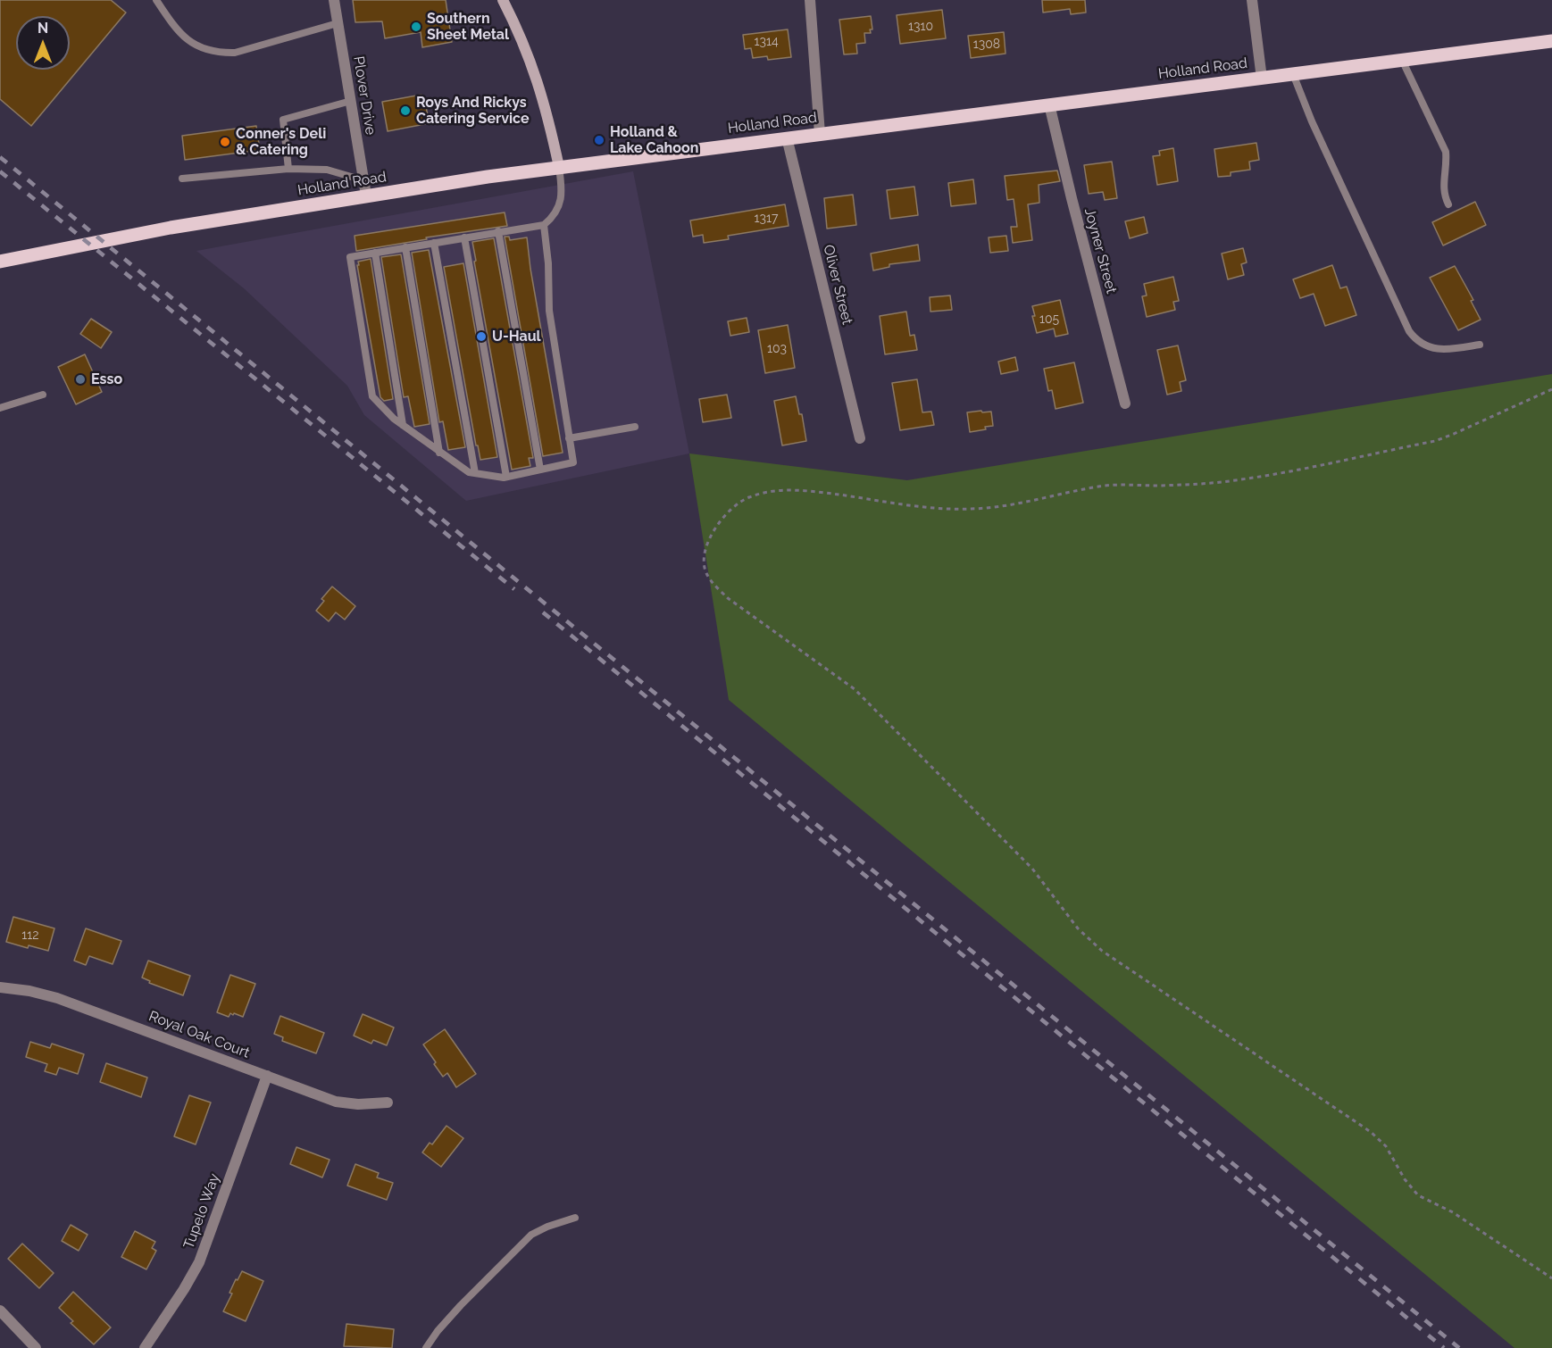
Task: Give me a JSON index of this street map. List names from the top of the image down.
{
  "streets": {
    "main road": ["Holland Road"],
    "street": [
      "Plover Drive",
      "Joyner Street",
      "Oliver Street",
      "Royal Oak Court",
      "Tupelo Way"
    ]
  },
  "crossings": [
    ["Holland Road", "Plover Drive"],
    ["Holland Road", "Joyner Street"],
    ["Holland Road", "Oliver Street"],
    ["Royal Oak Court", "Tupelo Way"]
  ],
  "places": [
    "Southern Sheet Metal",
    "Roys And Rickys Catering Service",
    "Holland & Lake Cahoon",
    "Conner's Deli & Catering",
    "U-Haul",
    "Esso"
  ],
  "house_numbers": [
    "1310",
    "1314",
    "1308",
    "1317",
    "105",
    "103",
    "112"
  ],
  "north": "top"
}
